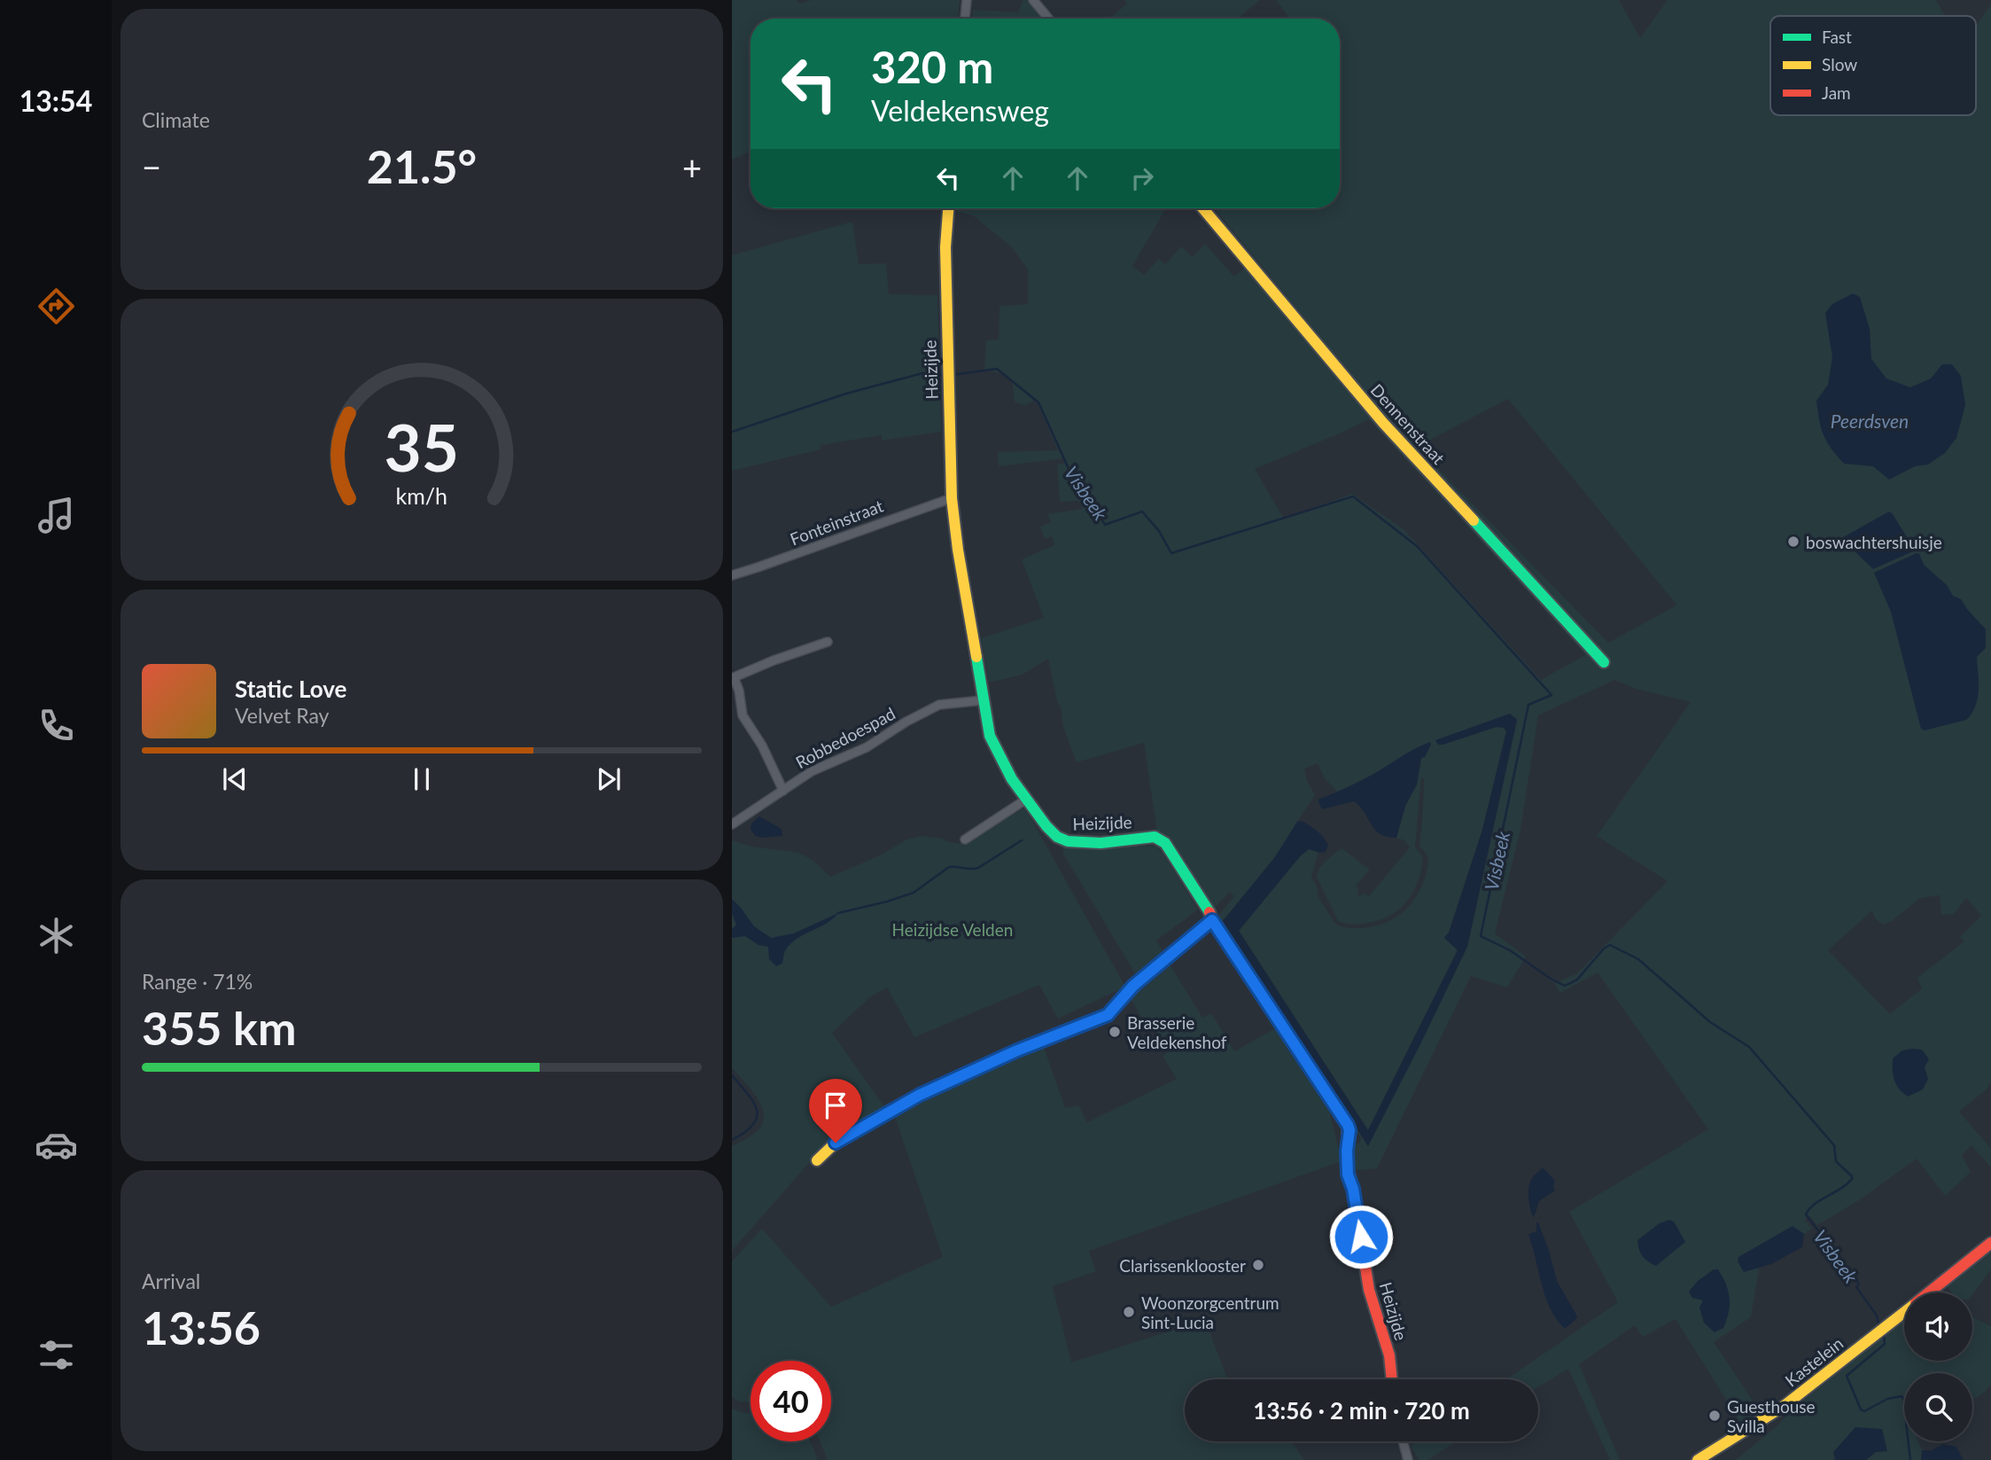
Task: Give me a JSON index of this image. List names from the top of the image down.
{
  "streets": {
    "street": [
      "Heizijde",
      "Dennenstraat",
      "Fonteinstraat",
      "Robbedoespad",
      "Kastelein"
    ]
  },
  "crossings": [
    ["Heizijde", "Fonteinstraat"],
    ["Heizijde", "Robbedoespad"]
  ],
  "water": ["Peerdsven", "Visbeek"],
  "parks": ["Heizijdse Velden"],
  "places": [
    "boswachtershuisje",
    "Brasserie Veldekenshof",
    "Clarissenklooster",
    "Woonzorgcentrum Sint-Lucia",
    "Guesthouse Svilla"
  ],
  "legend": ["Fast", "Slow", "Jam"],
  "page": {
    "tabs": "13:54",
    "tile": [
      "Climate",
      ["Range · 71%", "355 km"],
      ["Arrival", "13:56"]
    ],
    "turn": ["320 m", "Veldekensweg"],
    "heat": ["−", "21.5°", "+"],
    "song": ["Static Love", "Velvet Ray"],
    "limit": "40",
    "trip": "13:56 · 2 min · 720 m",
    "gauge": ["35", "km/h"]
  }
}
